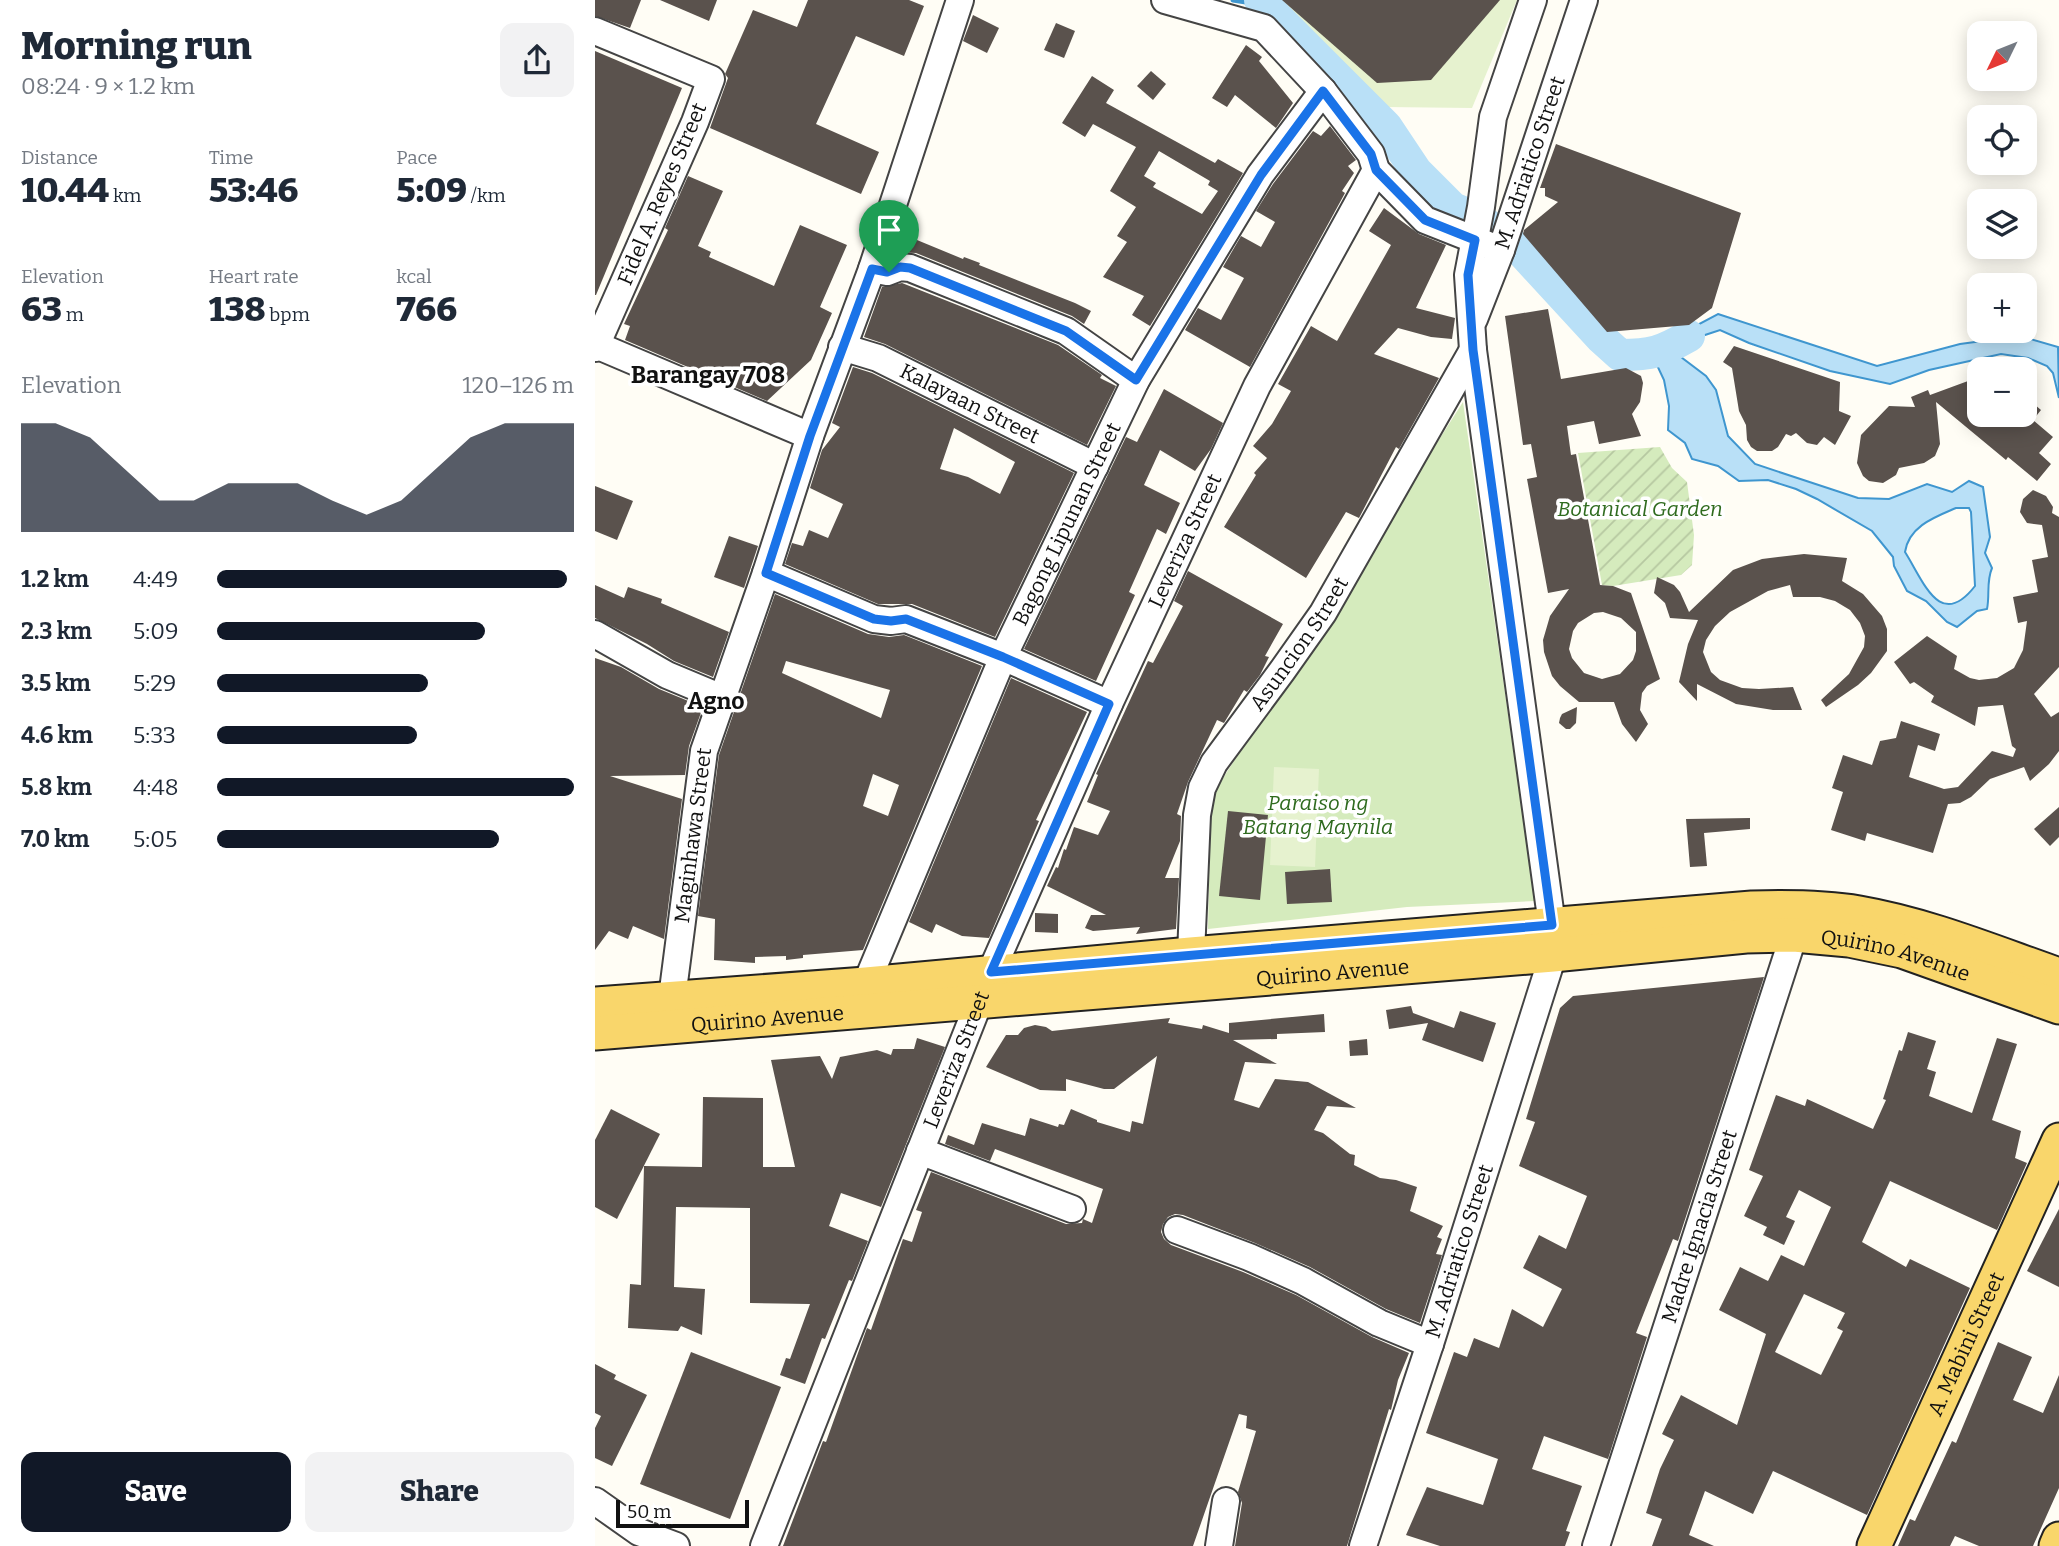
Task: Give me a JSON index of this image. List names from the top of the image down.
{
  "streets": {
    "main road": ["Quirino Avenue", "A. Mabini Street"],
    "street": [
      "M. Adriatico Street",
      "Fidel A. Reyes Street",
      "Kalayaan Street",
      "Bagong Lipunan Street",
      "Leveriza Street",
      "Asuncion Street",
      "Maginhawa Street",
      "Madre Ignacia Street"
    ]
  },
  "crossings": [
    ["M. Adriatico Street", "Asuncion Street"],
    ["M. Adriatico Street", "Quirino Avenue"],
    ["Kalayaan Street", "Bagong Lipunan Street"],
    ["Kalayaan Street", "Maginhawa Street"],
    ["Bagong Lipunan Street", "Quirino Avenue"],
    ["Leveriza Street", "Quirino Avenue"],
    ["Asuncion Street", "Quirino Avenue"],
    ["Maginhawa Street", "Quirino Avenue"],
    ["Quirino Avenue", "Madre Ignacia Street"]
  ],
  "districts": ["Barangay 708", "Agno"],
  "parks": ["Botanical Garden", "Paraiso ng Batang Maynila"],
  "scale_bar": "50 m",
  "north": "bottom left",
  "page": {
    "heading": ["Morning run", "08:24 · 9 × 1.2 km"],
    "map_buttons": ["+", "−"],
    "stats": [
      ["Distance", "10.44 km"],
      ["Time", "53:46"],
      ["Pace", "5:09 /km"],
      ["Elevation", "63 m"],
      ["Heart rate", "138 bpm"],
      ["kcal", "766"]
    ],
    "chart": ["Elevation", "120–126 m"],
    "list": [
      {
        "name": "1.2 km",
        "note": "4:49"
      },
      {
        "name": "2.3 km",
        "note": "5:09"
      },
      {
        "name": "3.5 km",
        "note": "5:29"
      },
      {
        "name": "4.6 km",
        "note": "5:33"
      },
      {
        "name": "5.8 km",
        "note": "4:48"
      },
      {
        "name": "7.0 km",
        "note": "5:05"
      }
    ],
    "buttons": ["Save", "Share"],
    "scale": "50 m"
  }
}
